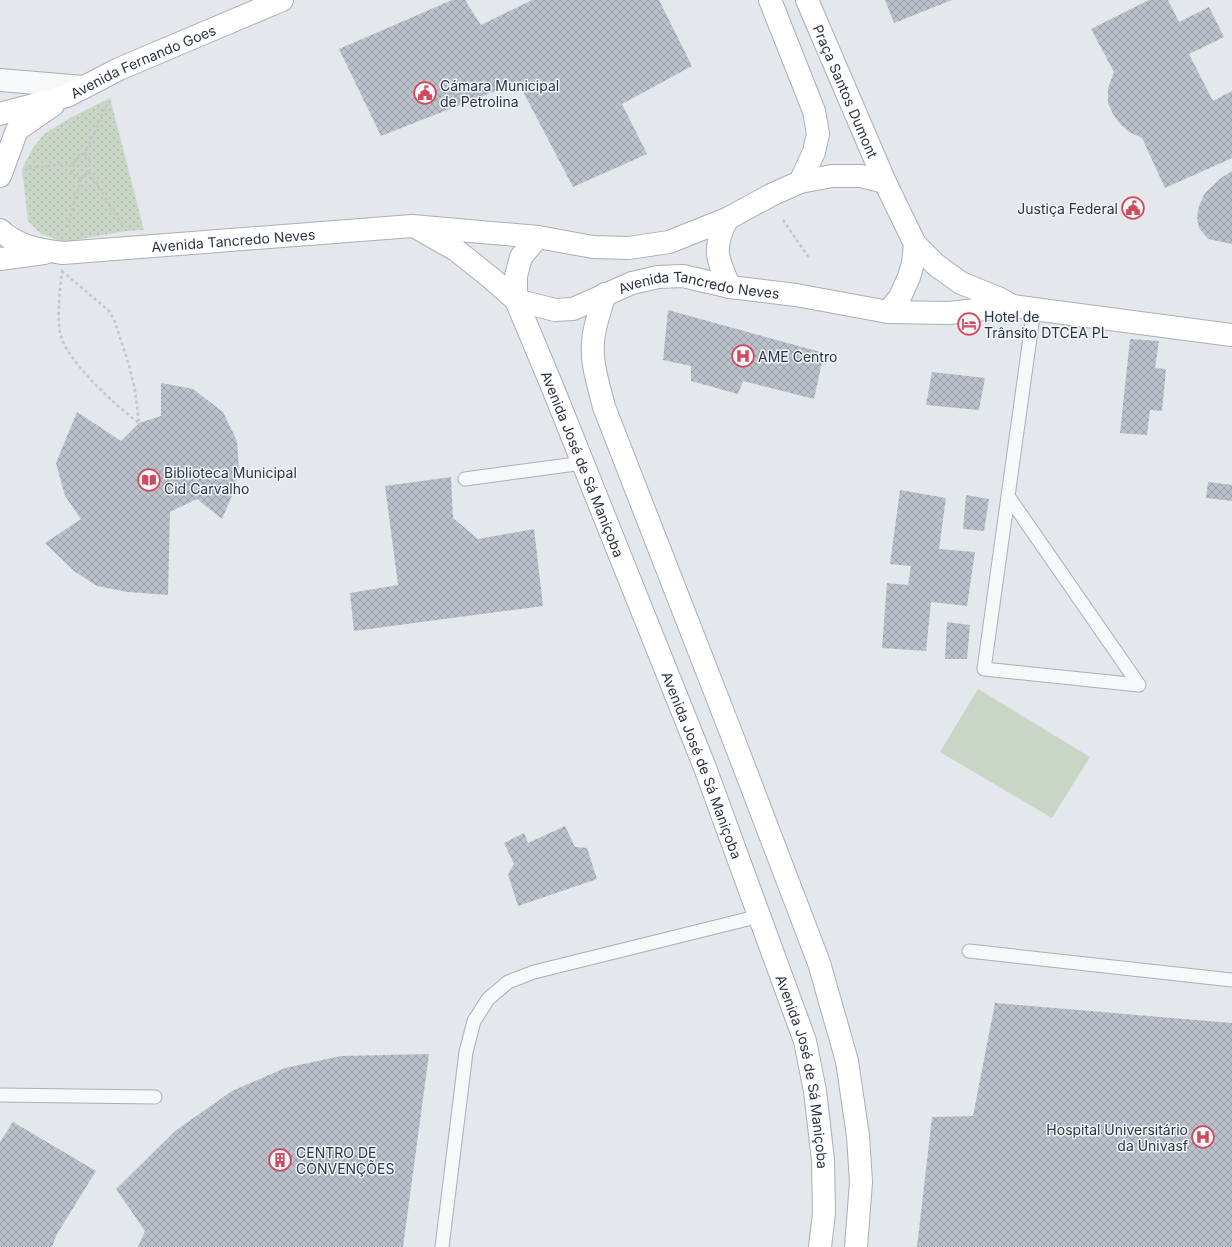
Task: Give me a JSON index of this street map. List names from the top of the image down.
{
  "streets": {
    "main road": [
      "Avenida Fernando Goes",
      "Praça Santos Dumont",
      "Avenida Tancredo Neves",
      "Avenida José de Sá Maniçoba"
    ]
  },
  "crossings": [
    ["Praça Santos Dumont", "Avenida Tancredo Neves"],
    ["Avenida Tancredo Neves", "Avenida José de Sá Maniçoba"]
  ],
  "places": {
    "public building": ["Cámara Municipal de Petrolina", "Justiça Federal"],
    "hotel": ["Hotel de Trânsito DTCEA PL"],
    "hospital": ["AME Centro", "Hospital Universitário da Univasf"],
    "library": ["Biblioteca Municipal Cid Carvalho"],
    "building": ["CENTRO DE CONVENÇÕES"]
  }
}
